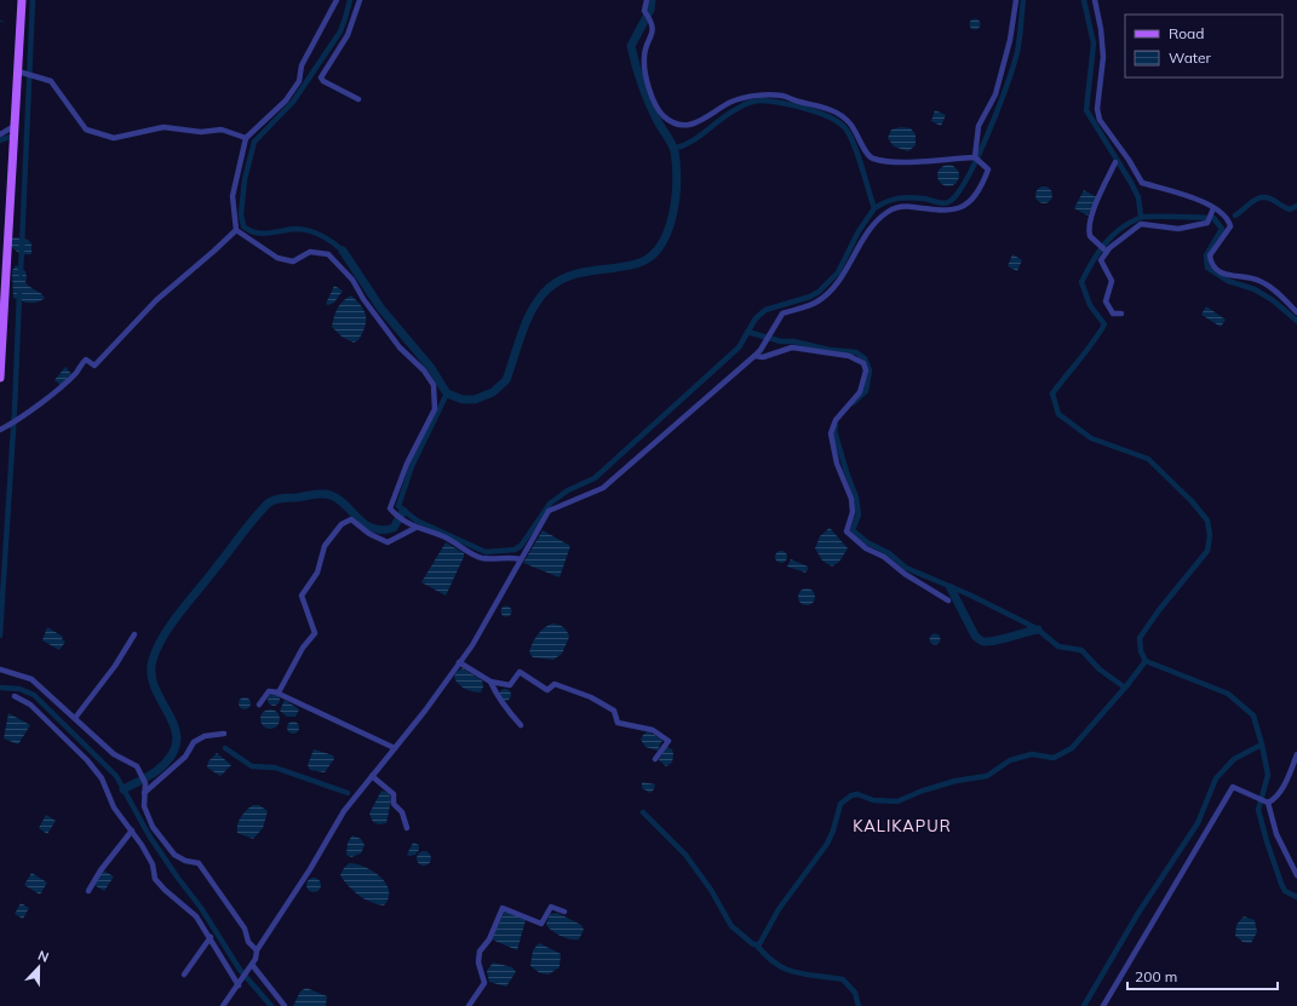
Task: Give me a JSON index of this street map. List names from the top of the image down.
{
  "districts": ["KALIKAPUR"],
  "legend": ["Road", "Water"],
  "scale_bar": "200 m",
  "north": "top"
}
